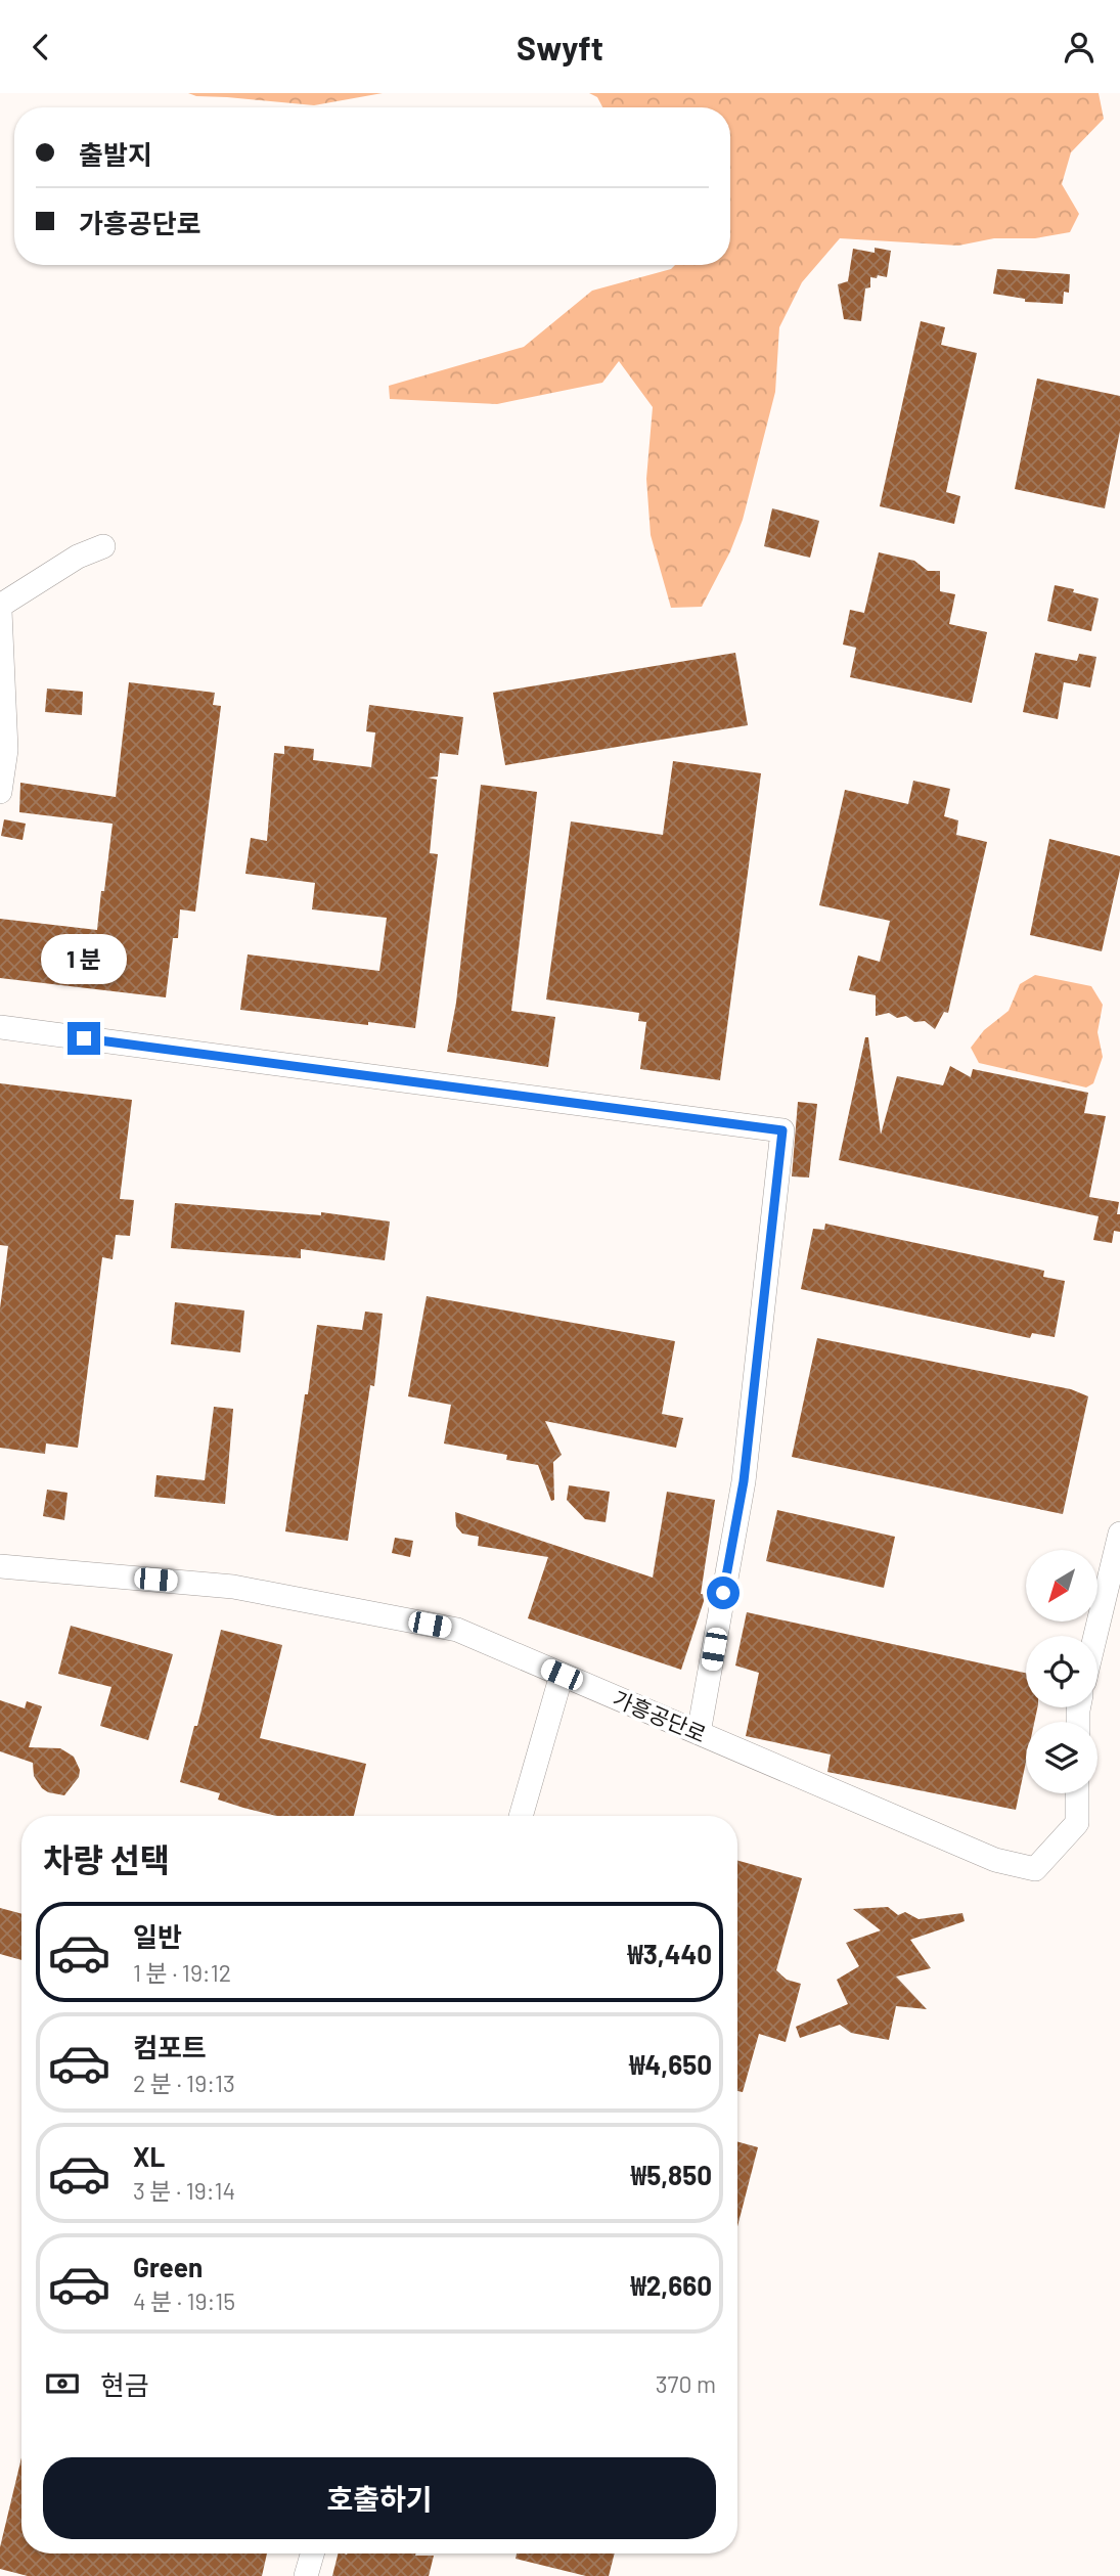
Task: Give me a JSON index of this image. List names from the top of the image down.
{
  "streets": {
    "street": ["가흥공단로"]
  },
  "north": "bottom left",
  "page": {
    "header": "Swyft",
    "banner": ["출발지", "가흥공단로"],
    "bubble": "1 분",
    "heading": "차량 선택",
    "list": [
      {
        "name": "일반",
        "note": "1 분 · 19:12",
        "value": "₩3,440"
      },
      {
        "name": "컴포트",
        "note": "2 분 · 19:13",
        "value": "₩4,650"
      },
      {
        "name": "XL",
        "note": "3 분 · 19:14",
        "value": "₩5,850"
      },
      {
        "name": "Green",
        "note": "4 분 · 19:15",
        "value": "₩2,660"
      }
    ],
    "pay": ["현금", "370 m"],
    "buttons": "호출하기"
  }
}
